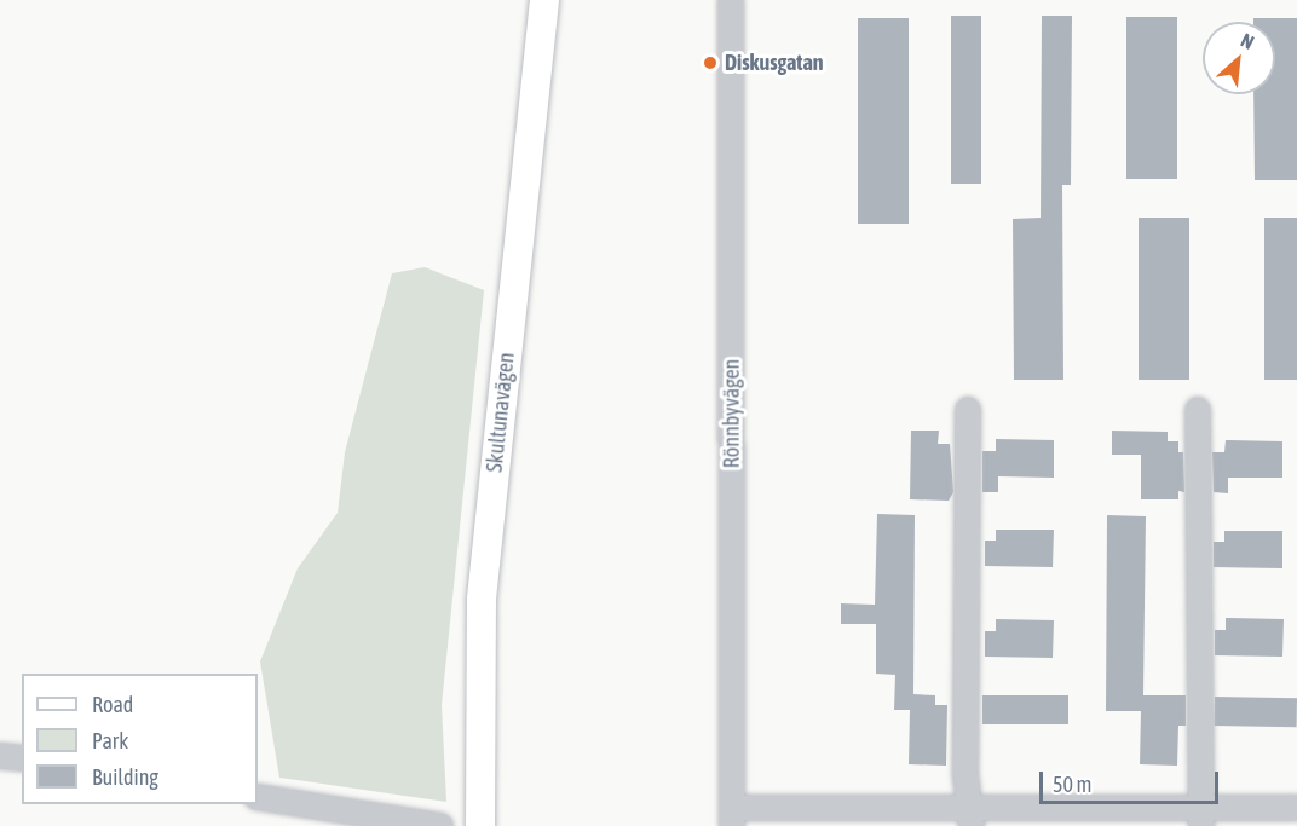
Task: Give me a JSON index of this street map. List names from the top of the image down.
{
  "streets": {
    "main road": ["Skultunavägen"],
    "street": ["Rönnbyvägen"]
  },
  "places": ["Diskusgatan"],
  "legend": ["Road", "Park", "Building"],
  "scale_bar": "50 m",
  "north": "top right"
}
